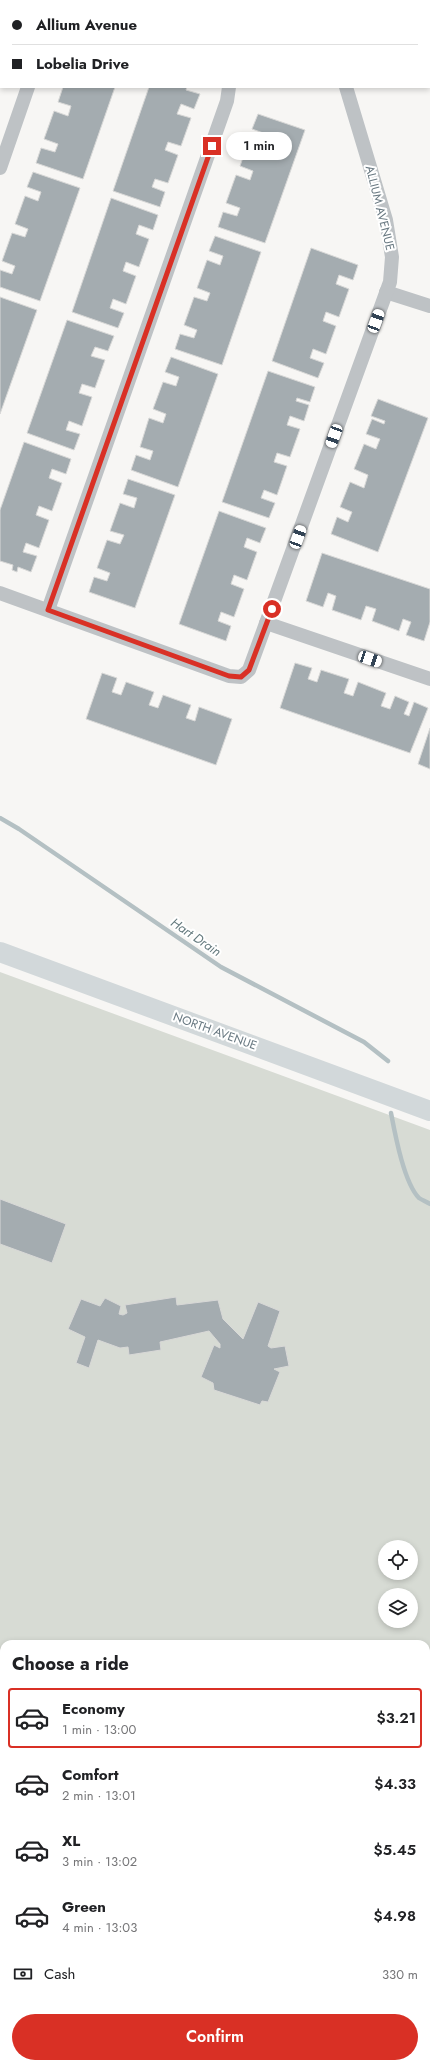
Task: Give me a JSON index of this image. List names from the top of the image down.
{
  "streets": {
    "street": ["ALLIUM AVENUE", "NORTH AVENUE"]
  },
  "water": ["Hart Drain"],
  "page": {
    "banner": ["Allium Avenue", "Lobelia Drive"],
    "bubble": "1 min",
    "heading": "Choose a ride",
    "list": [
      {
        "name": "Economy",
        "note": "1 min · 13:00",
        "value": "$3.21"
      },
      {
        "name": "Comfort",
        "note": "2 min · 13:01",
        "value": "$4.33"
      },
      {
        "name": "XL",
        "note": "3 min · 13:02",
        "value": "$5.45"
      },
      {
        "name": "Green",
        "note": "4 min · 13:03",
        "value": "$4.98"
      }
    ],
    "pay": ["Cash", "330 m"],
    "buttons": "Confirm"
  }
}
